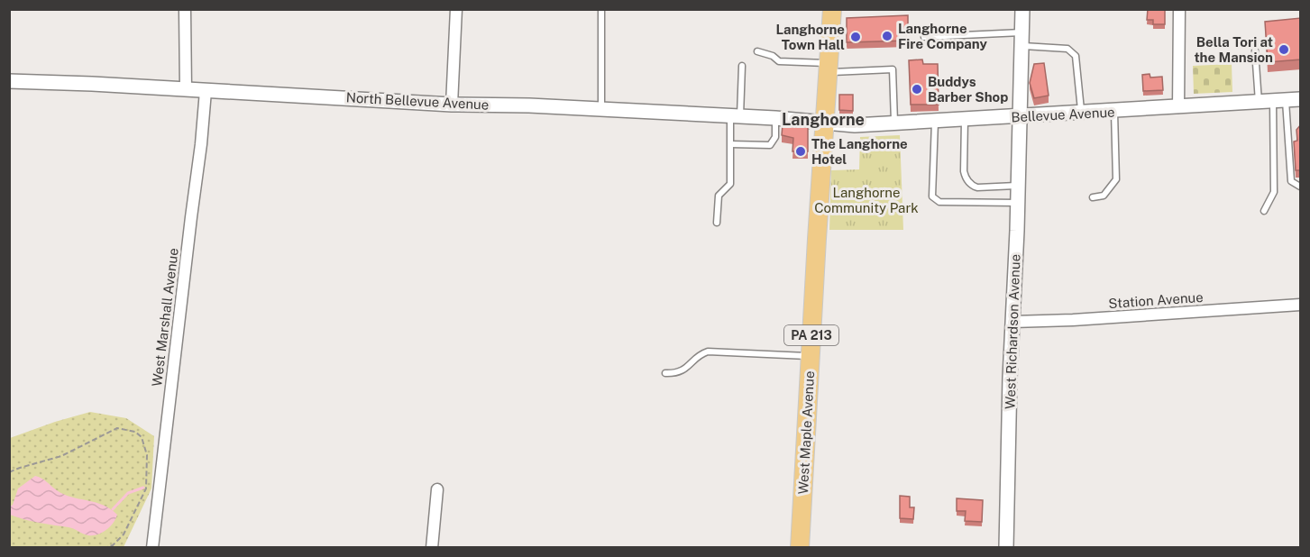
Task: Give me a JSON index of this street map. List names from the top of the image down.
{
  "streets": {
    "main road": ["PA 213", "West Maple Avenue"],
    "street": [
      "North Bellevue Avenue",
      "Bellevue Avenue",
      "Station Avenue",
      "West Marshall Avenue",
      "West Richardson Avenue"
    ]
  },
  "crossings": [
    ["North Bellevue Avenue", "Bellevue Avenue"],
    ["North Bellevue Avenue", "West Marshall Avenue"],
    ["North Bellevue Avenue", "PA 213"],
    ["North Bellevue Avenue", "West Maple Avenue"],
    ["Bellevue Avenue", "West Richardson Avenue"],
    ["Bellevue Avenue", "PA 213"],
    ["Bellevue Avenue", "West Maple Avenue"],
    ["Station Avenue", "West Richardson Avenue"],
    ["PA 213", "West Maple Avenue"]
  ],
  "districts": ["Langhorne"],
  "parks": ["Langhorne Community Park"],
  "places": [
    "Langhorne Fire Company",
    "Langhorne Town Hall",
    "Bella Tori at the Mansion",
    "Buddys Barber Shop",
    "The Langhorne Hotel"
  ]
}
